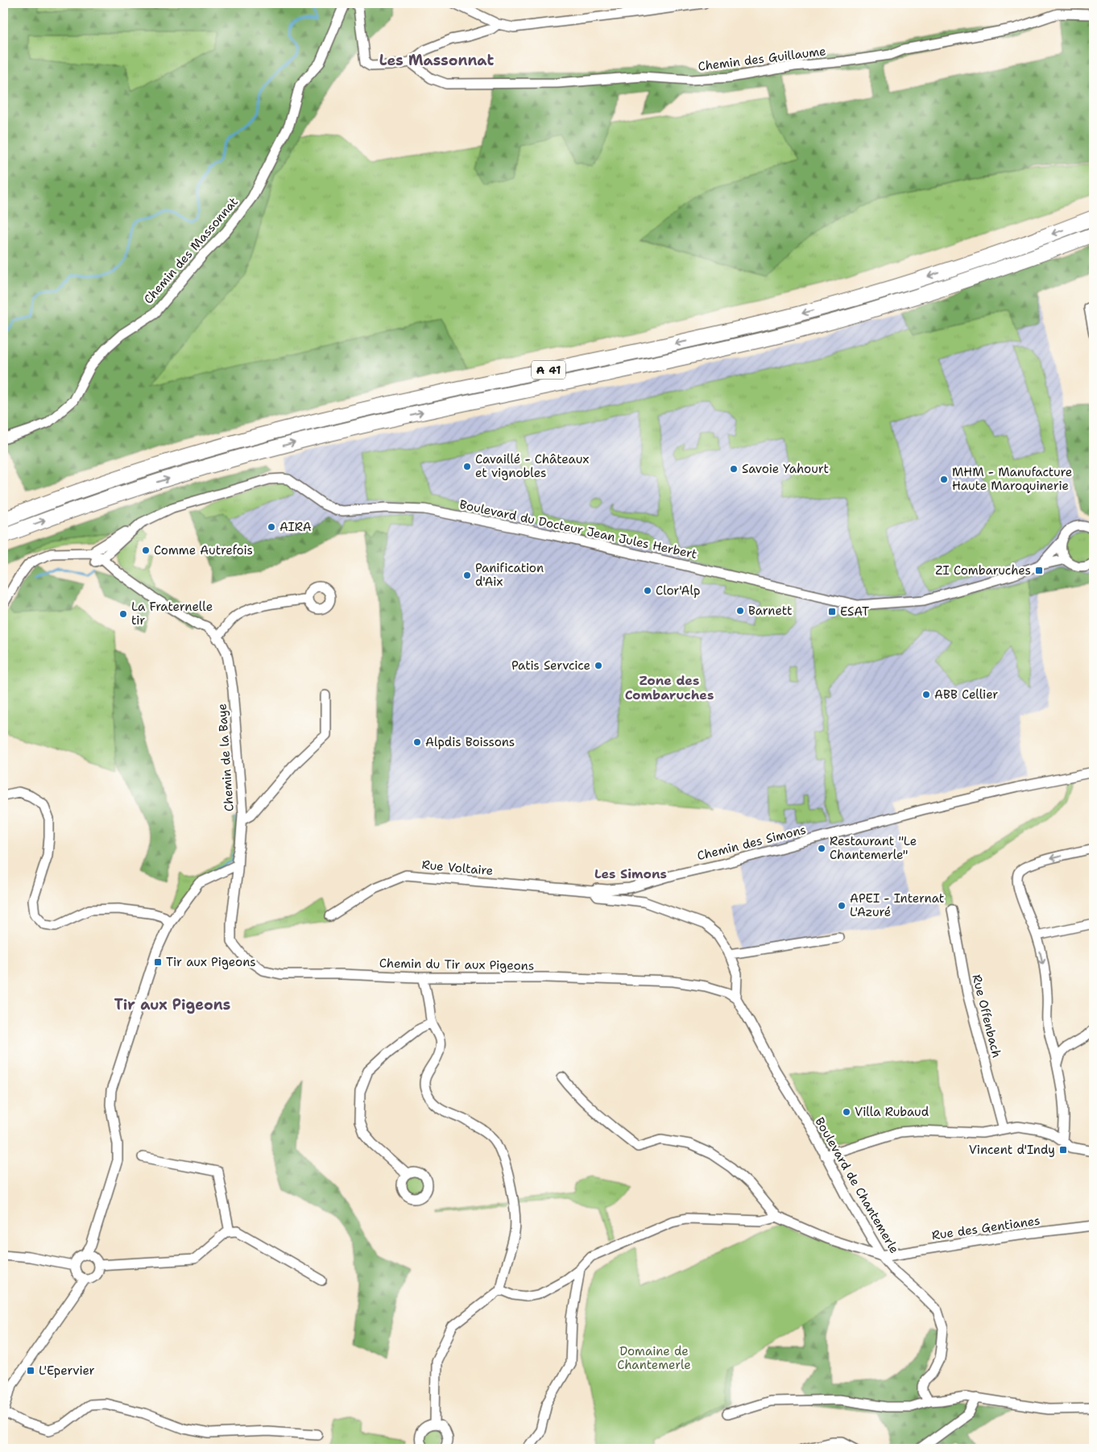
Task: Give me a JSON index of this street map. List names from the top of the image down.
{
  "streets": {
    "highway": ["A 41"],
    "street": [
      "Chemin des Guillaume",
      "Chemin des Massonnat",
      "Boulevard du Docteur Jean Jules Herbert",
      "Chemin de la Baye",
      "Chemin des Simons",
      "Rue Voltaire",
      "Chemin du Tir aux Pigeons",
      "Rue Offenbach",
      "Boulevard de Chantemerle",
      "Rue des Gentianes"
    ]
  },
  "crossings": [
    ["Chemin de la Baye", "Chemin du Tir aux Pigeons"],
    ["Chemin des Simons", "Rue Voltaire"],
    ["Chemin du Tir aux Pigeons", "Boulevard de Chantemerle"],
    ["Boulevard de Chantemerle", "Rue des Gentianes"]
  ],
  "districts": [
    "Les Massonnat",
    "Zone des Combaruches",
    "Les Simons",
    "Tir aux Pigeons"
  ],
  "parks": ["Domaine de Chantemerle"],
  "places": {
    "other": [
      "Cavaillé - Châteaux et vignobles",
      "Savoie Yahourt",
      "MHM - Manufacture Haute Maroquinerie",
      "AIRA",
      "Comme Autrefois",
      "Panification d'Aix",
      "Clor'Alp",
      "Barnett",
      "La Fraternelle tir",
      "Patis Servcice",
      "ABB Cellier",
      "Alpdis Boissons",
      "Restaurant \"Le Chantemerle\"",
      "APEI - Internat L'Azuré",
      "Villa Rubaud"
    ],
    "transit": [
      "ZI Combaruches",
      "ESAT",
      "Tir aux Pigeons",
      "Vincent d'Indy",
      "L'Epervier"
    ]
  }
}
